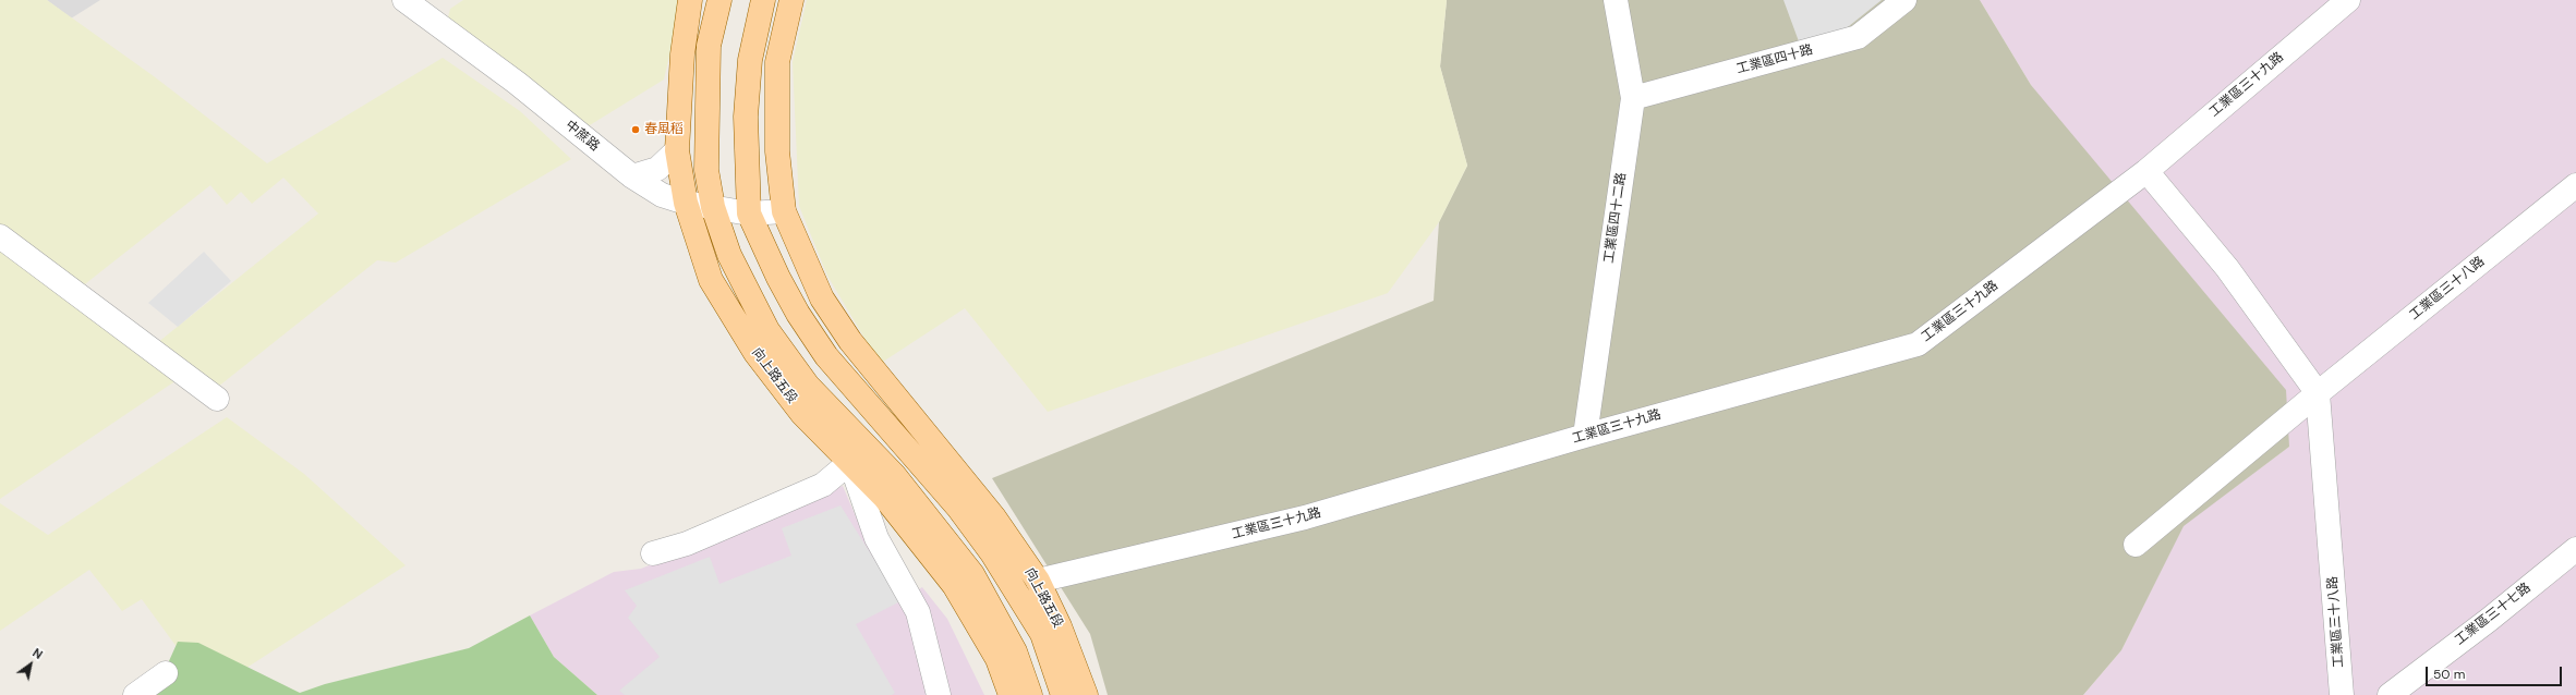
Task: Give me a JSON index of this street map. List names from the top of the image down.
{
  "streets": {
    "main road": ["向上路五段"],
    "street": [
      "工業區四十路",
      "工業區三十九路",
      "中蔗路",
      "工業區四十二路",
      "工業區三十八路",
      "工業區三十七路"
    ]
  },
  "crossings": [
    ["工業區四十路", "工業區四十二路"],
    ["工業區三十九路", "工業區四十二路"],
    ["工業區三十九路", "向上路五段"],
    ["中蔗路", "向上路五段"]
  ],
  "places": ["春風稻"],
  "scale_bar": "50 m",
  "north": "top right"
}
